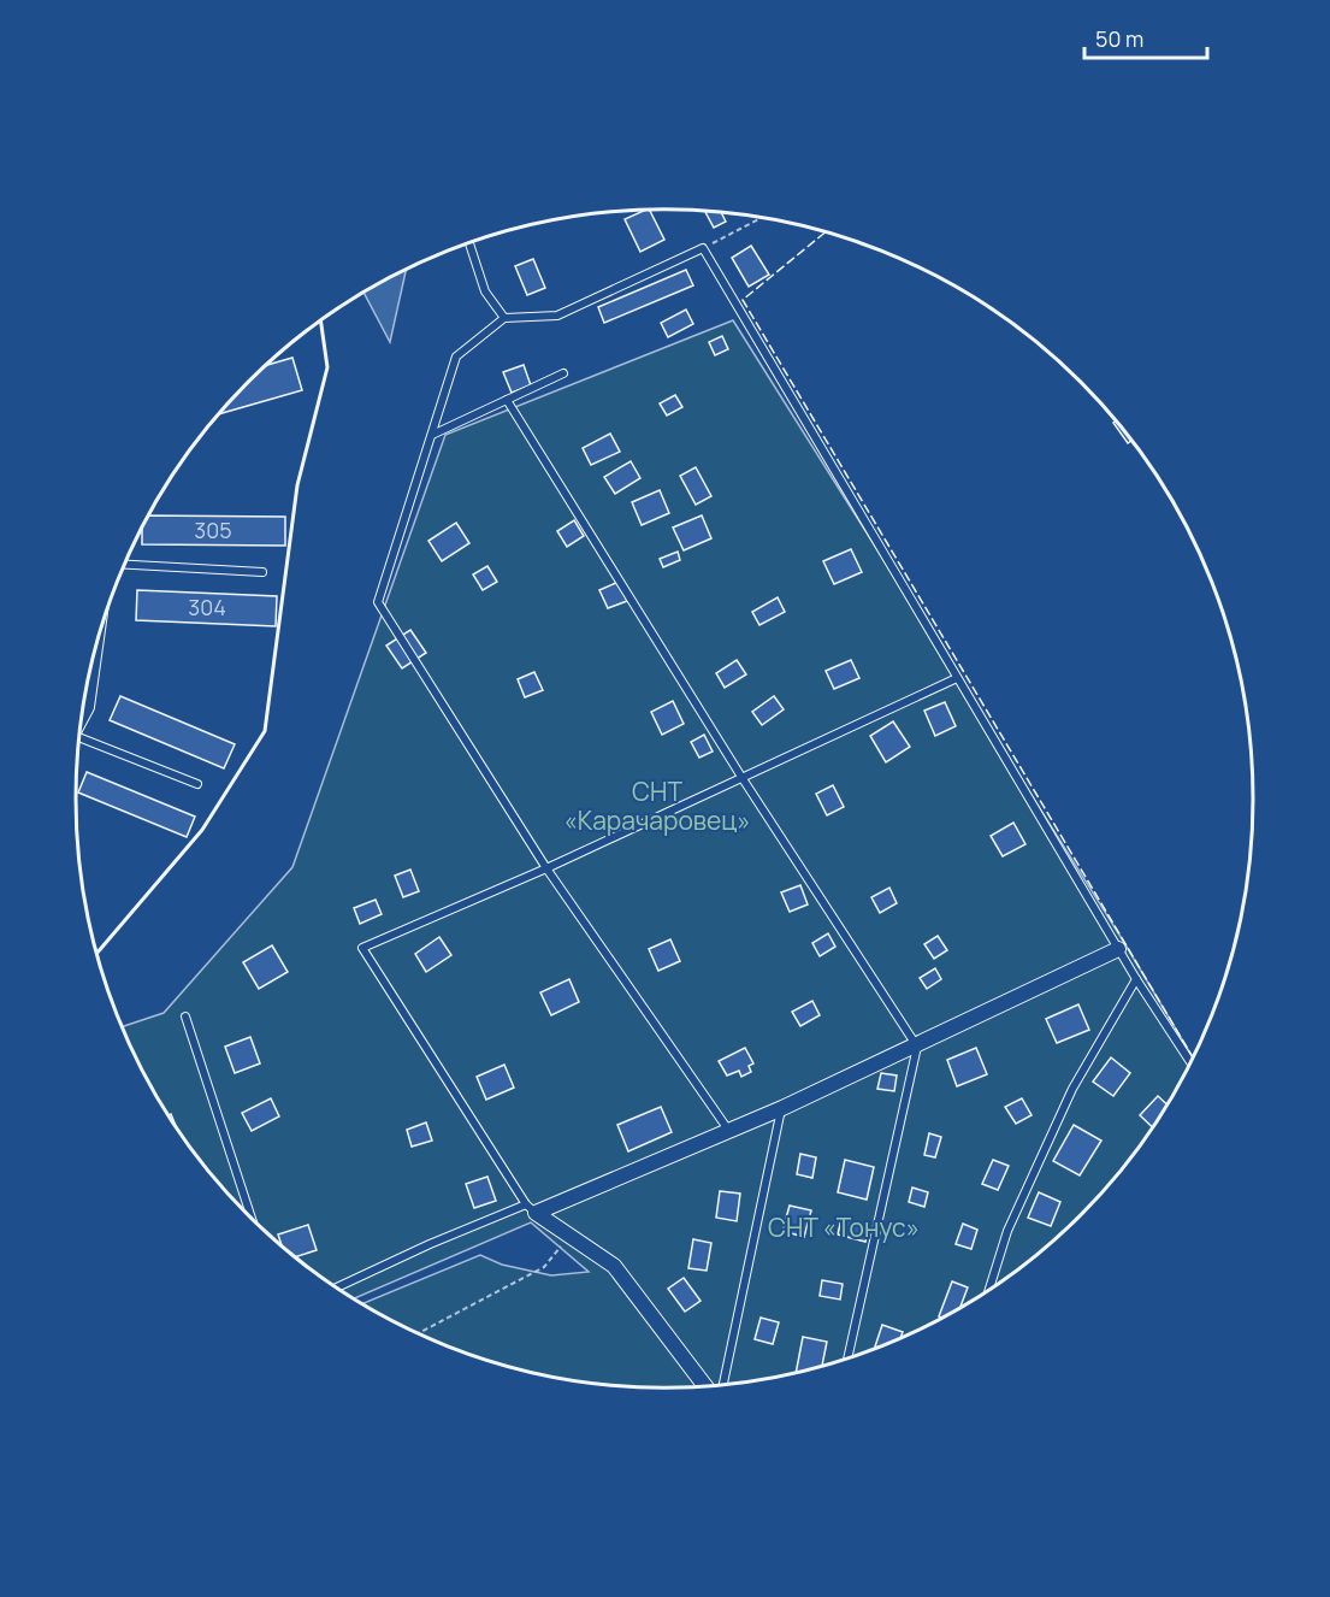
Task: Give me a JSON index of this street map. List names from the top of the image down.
{
  "parks": ["СНТ «Карачаровец»", "СНТ «Тонус»"],
  "house_numbers": ["305", "304"],
  "scale_bar": "50 m"
}
